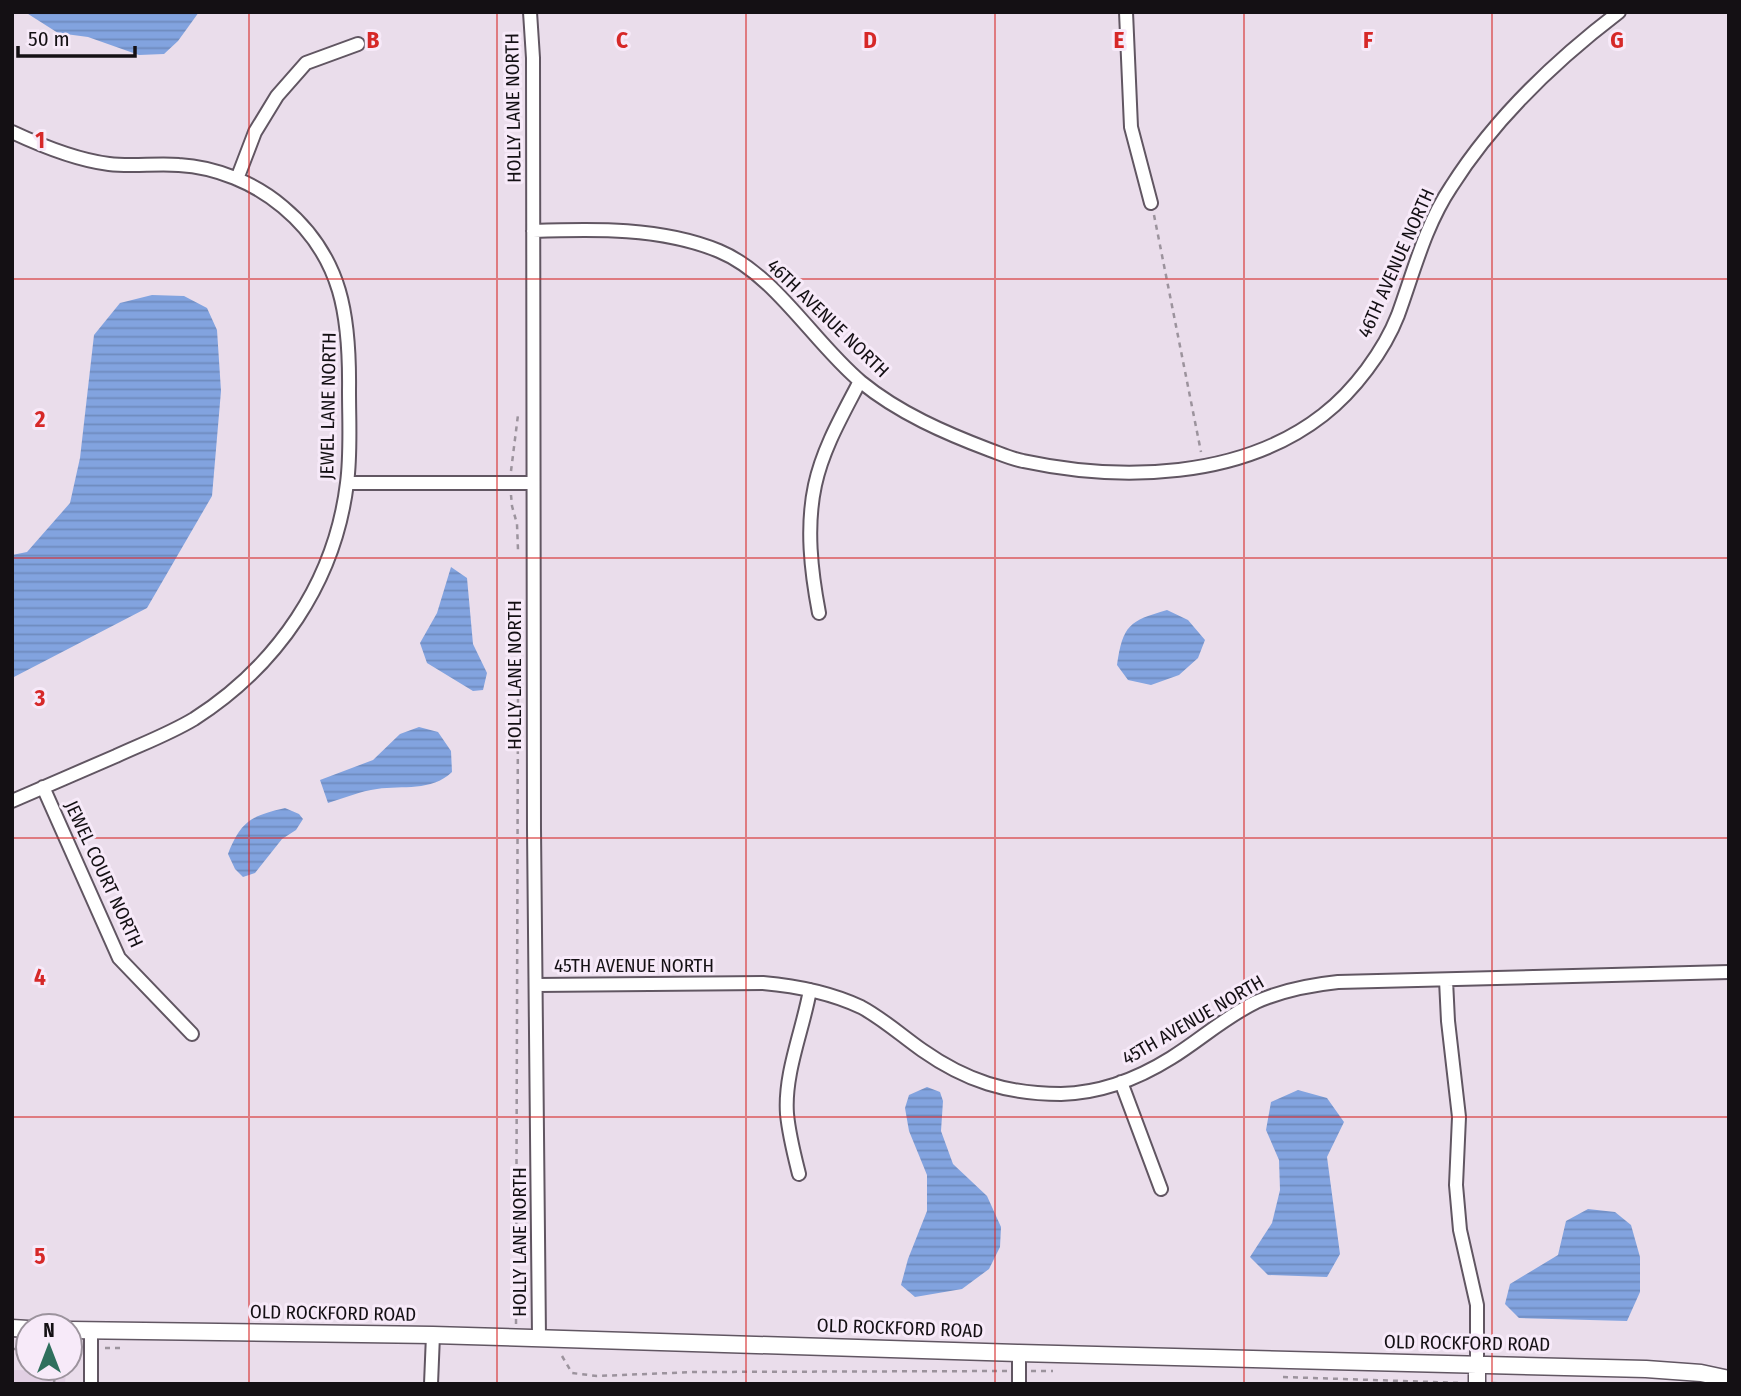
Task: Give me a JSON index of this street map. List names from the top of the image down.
{
  "streets": {
    "street": [
      "HOLLY LANE NORTH",
      "46TH AVENUE NORTH",
      "JEWEL LANE NORTH",
      "JEWEL COURT NORTH",
      "45TH AVENUE NORTH",
      "OLD ROCKFORD ROAD"
    ]
  },
  "crossings": [
    ["HOLLY LANE NORTH", "46TH AVENUE NORTH"],
    ["HOLLY LANE NORTH", "45TH AVENUE NORTH"],
    ["HOLLY LANE NORTH", "OLD ROCKFORD ROAD"],
    ["JEWEL LANE NORTH", "JEWEL COURT NORTH"]
  ],
  "scale_bar": "50 m",
  "north": "top",
  "grid": {
    "columns": [
      "B",
      "C",
      "D",
      "E",
      "F",
      "G"
    ],
    "rows": [
      "1",
      "2",
      "3",
      "4",
      "5"
    ]
  }
}
